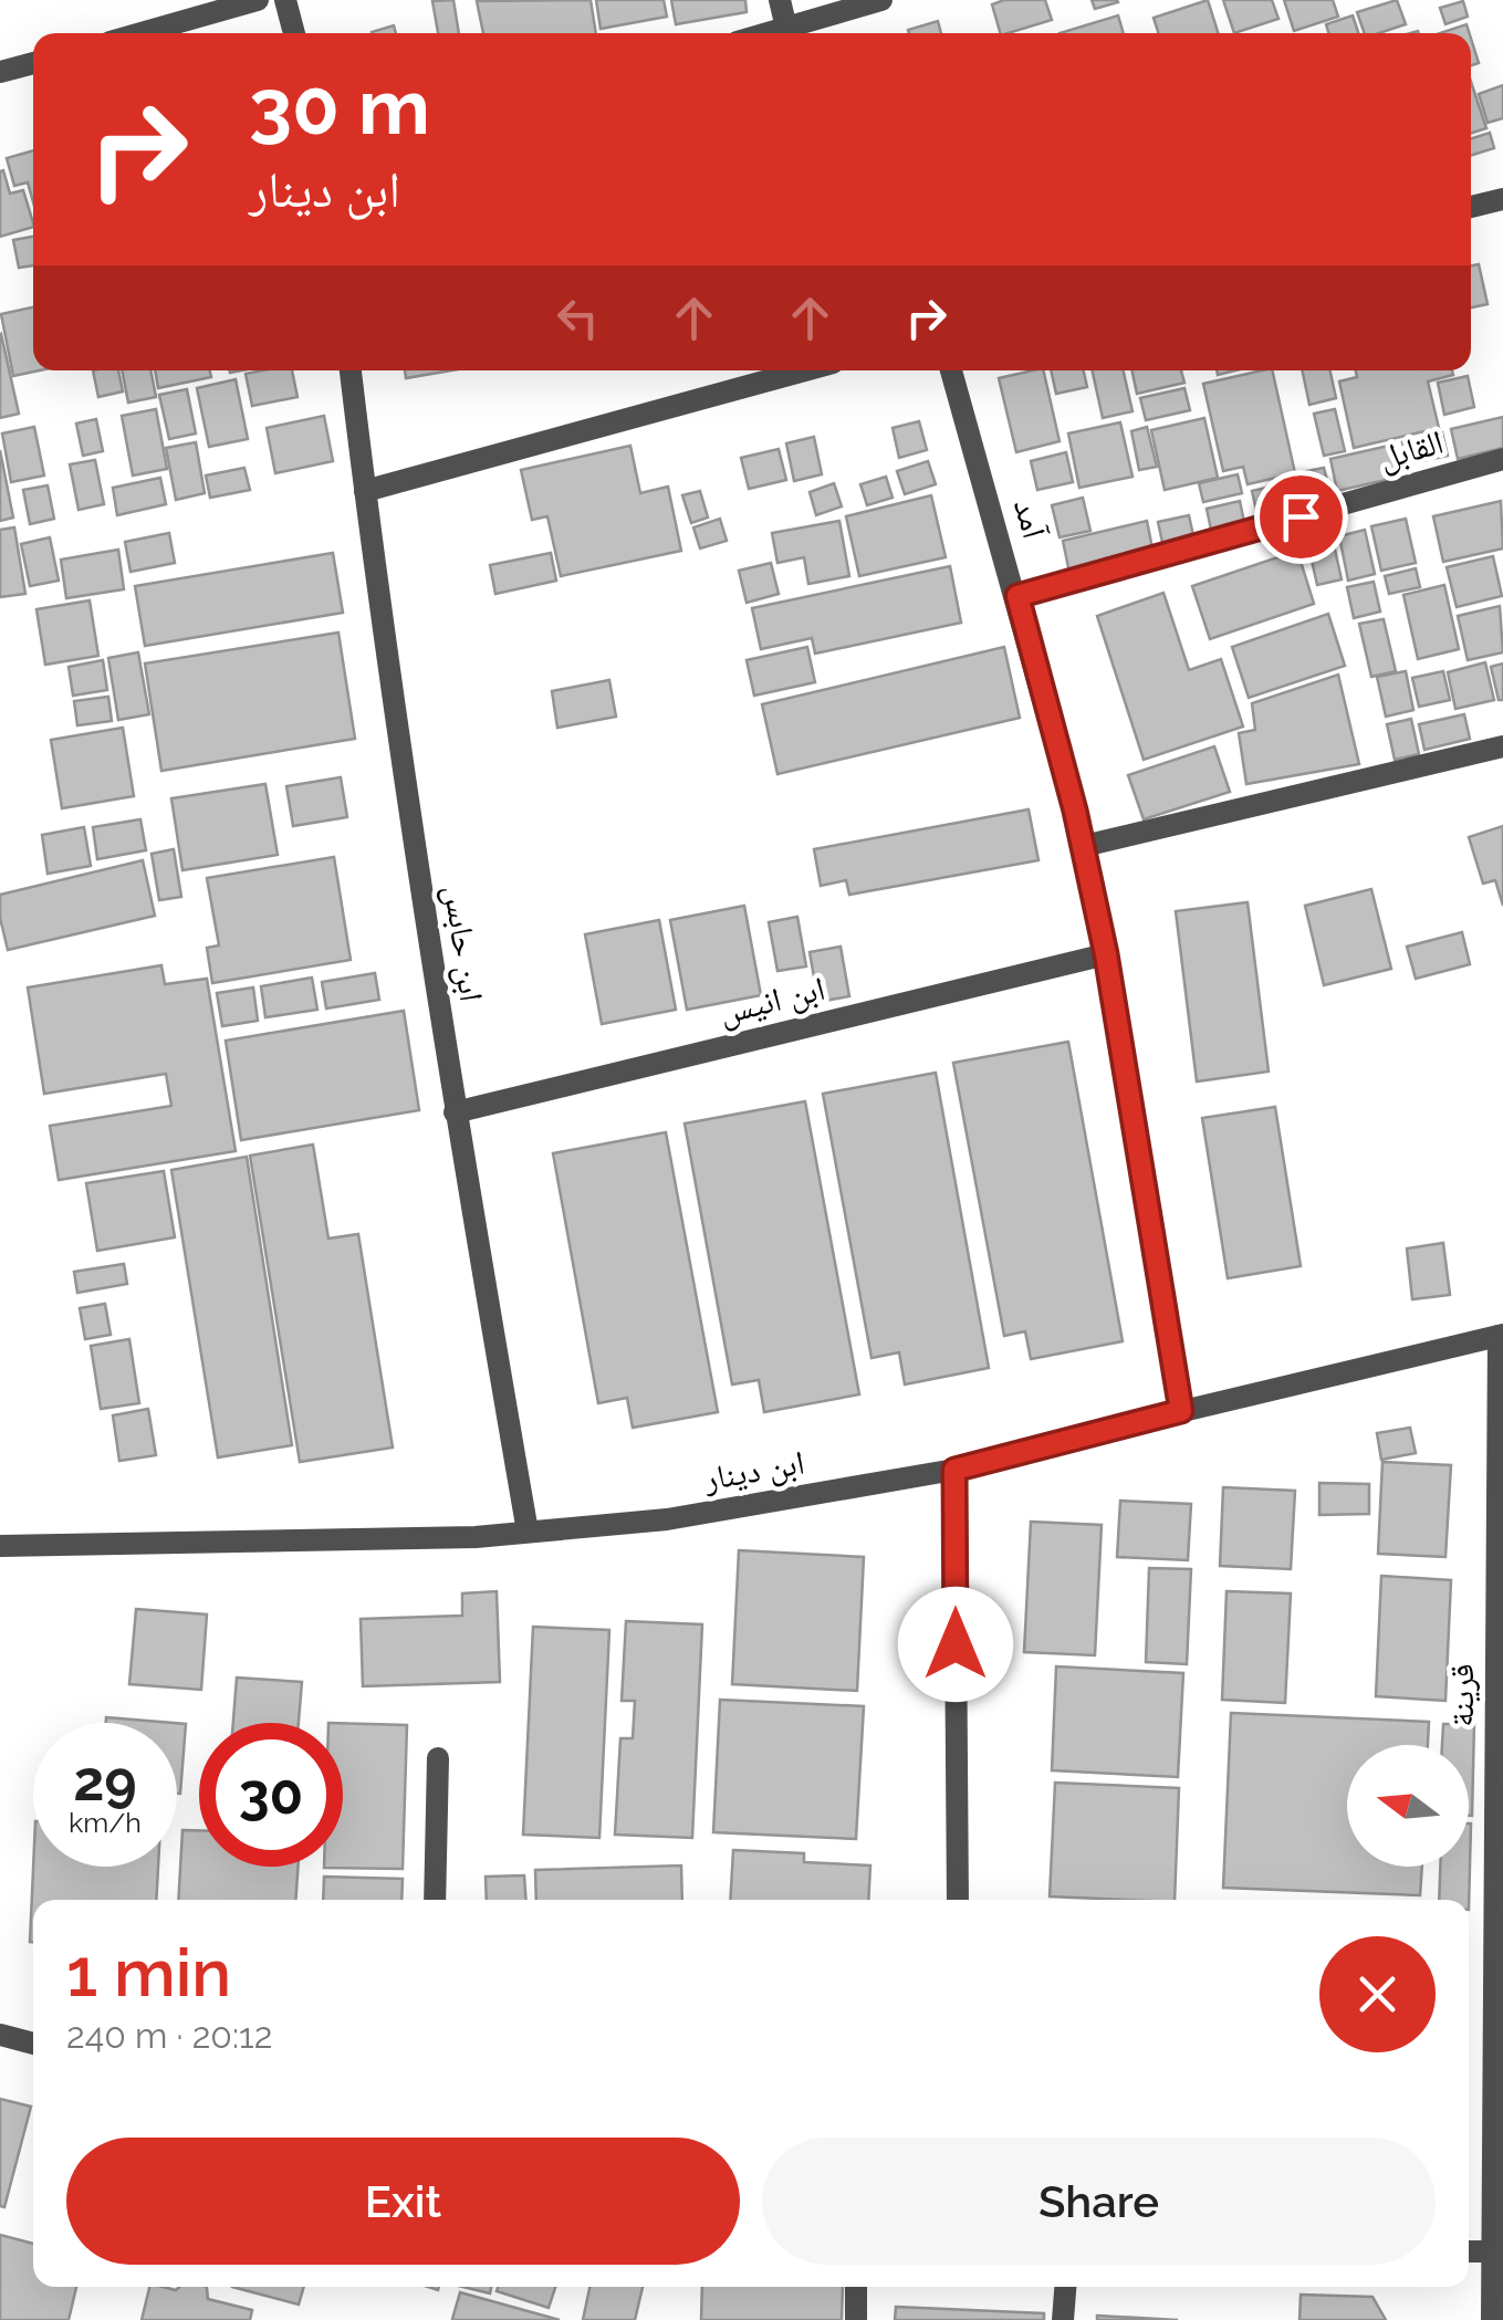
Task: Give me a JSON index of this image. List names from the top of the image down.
{
  "streets": {
    "street": [
      "القابل",
      "آمد",
      "ابن حابس",
      "ابن انيس",
      "ابن دينار",
      "قرينة"
    ]
  },
  "crossings": [
    ["القابل", "آمد"],
    ["آمد", "ابن انيس"],
    ["آمد", "ابن دينار"],
    ["ابن حابس", "ابن انيس"],
    ["ابن حابس", "ابن دينار"],
    ["ابن دينار", "قرينة"]
  ],
  "north": "left",
  "page": {
    "turn": ["30 m", "ابن دينار"],
    "speed": "29 km/h",
    "limit": "30",
    "heading": ["1 min", "240 m · 20:12"],
    "buttons": ["Exit", "Share"]
  }
}
